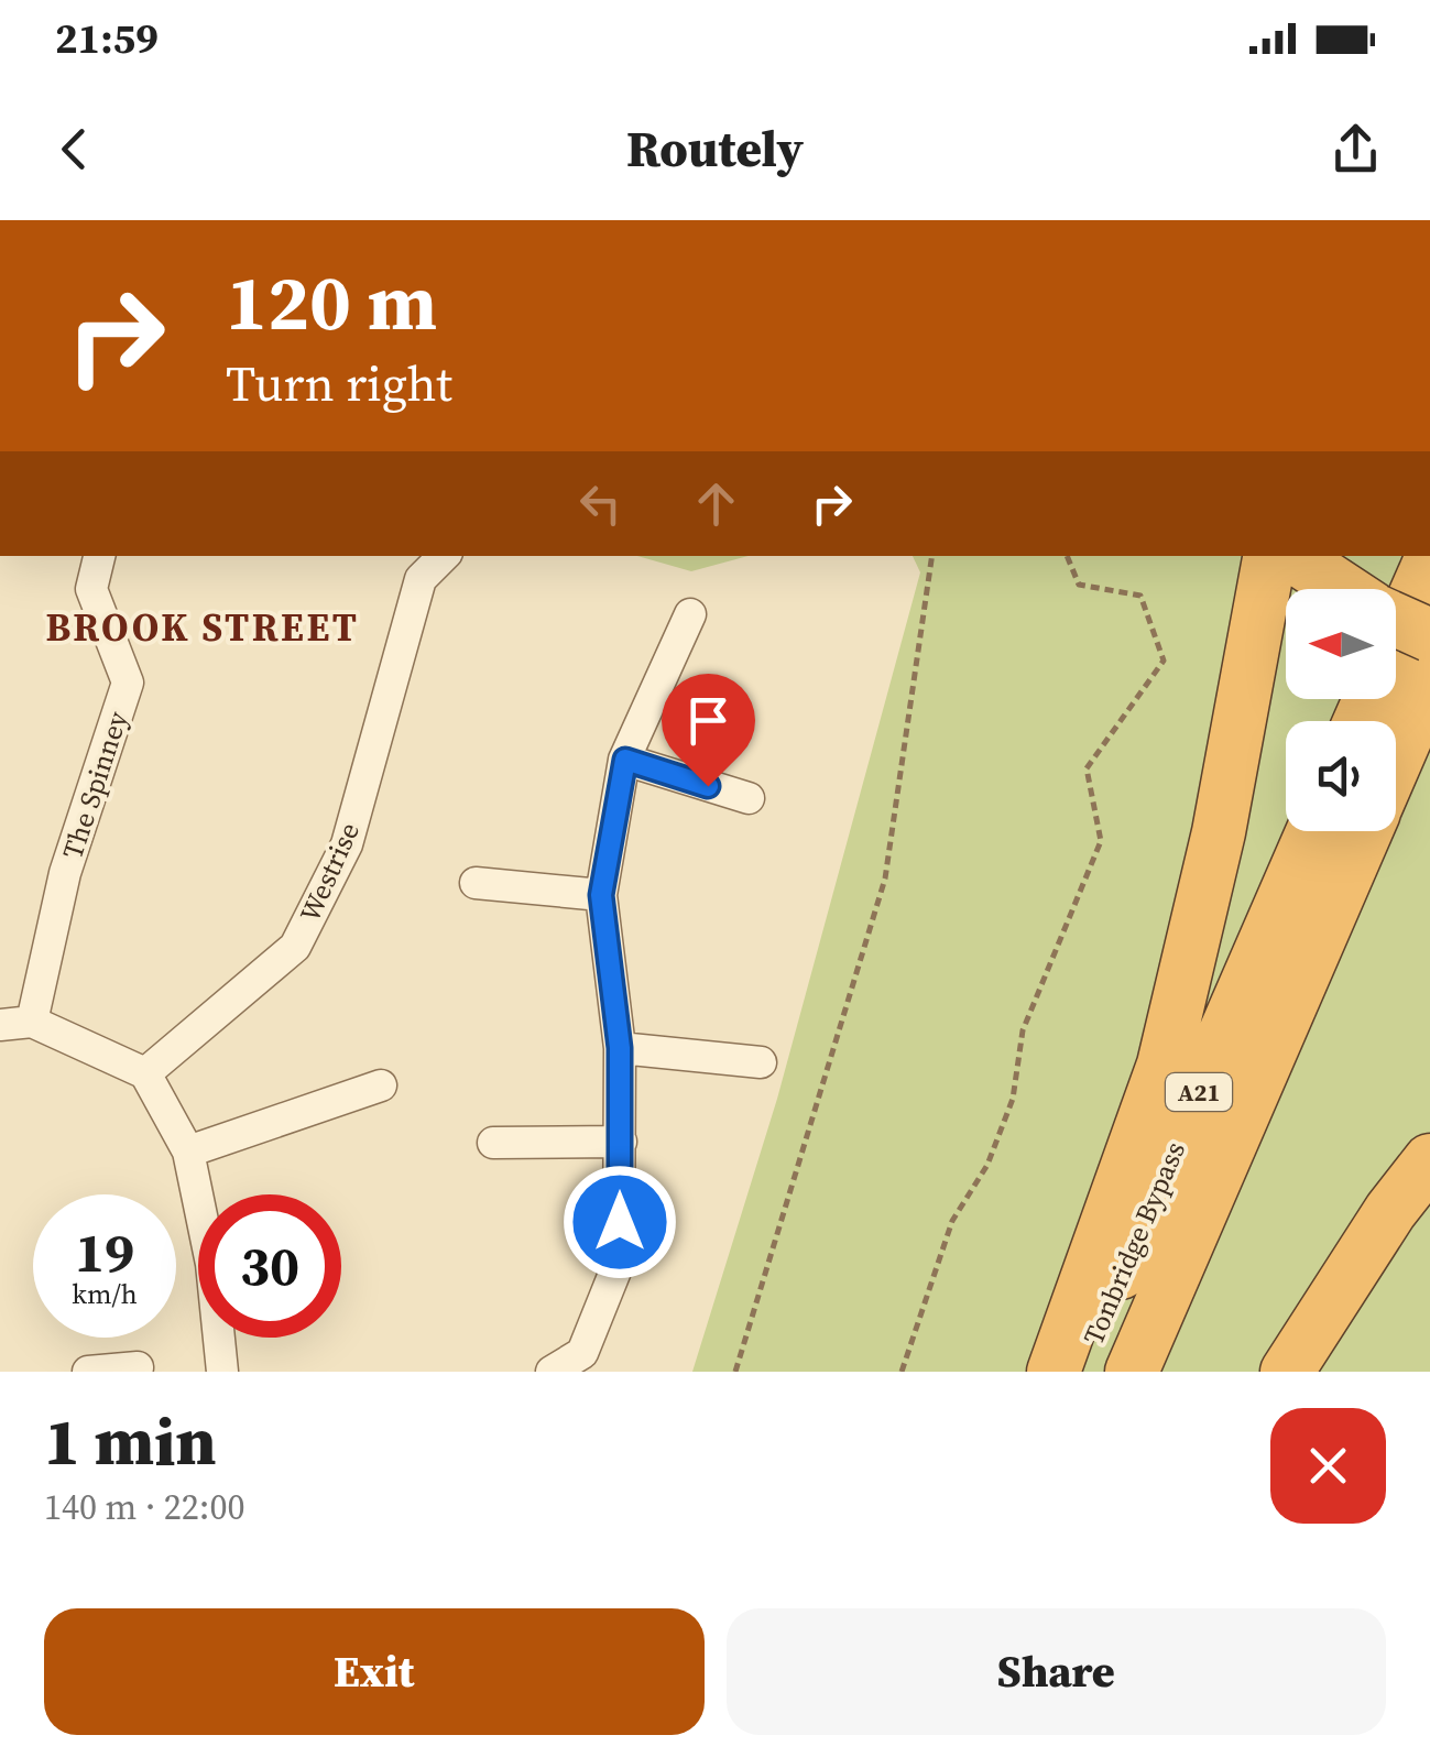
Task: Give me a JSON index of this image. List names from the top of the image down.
{
  "streets": {
    "highway": ["A21", "Tonbridge Bypass"],
    "street": ["The Spinney", "Westrise"]
  },
  "districts": ["BROOK STREET"],
  "north": "left",
  "page": {
    "status": "21:59",
    "header": "Routely",
    "turn": ["120 m", "Turn right"],
    "speed": "19 km/h",
    "limit": "30",
    "heading": ["1 min", "140 m · 22:00"],
    "buttons": ["Exit", "Share"]
  }
}
